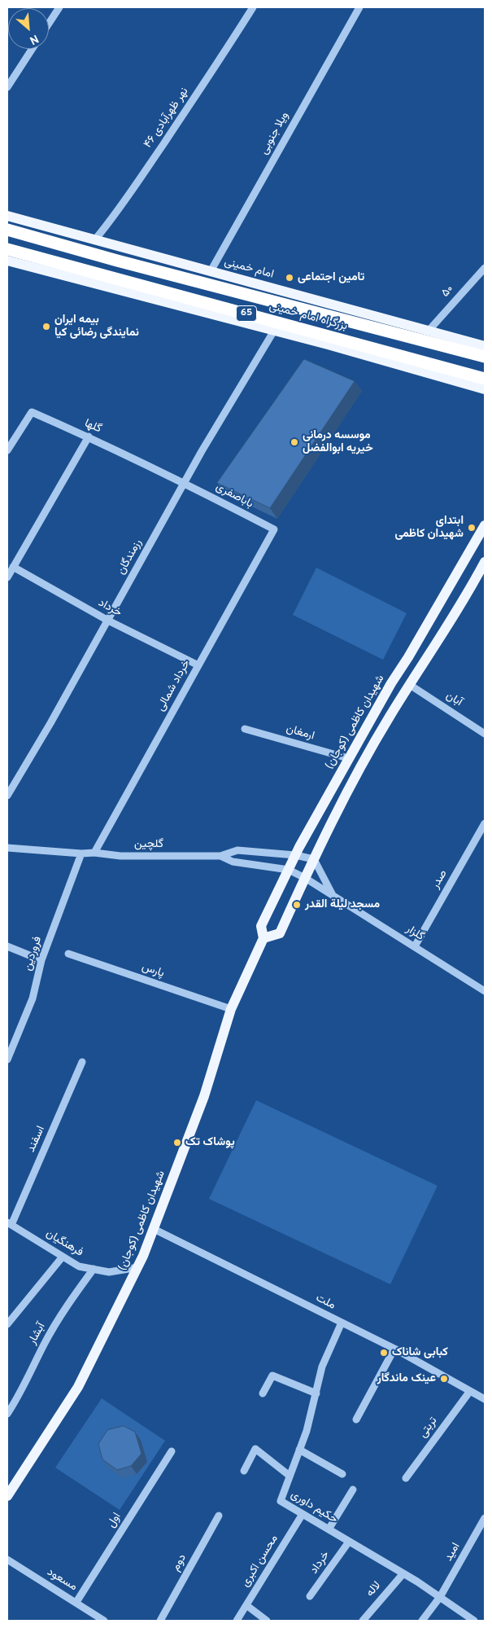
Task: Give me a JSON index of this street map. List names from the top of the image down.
{
  "streets": {
    "highway": ["65", "بزرگراه امام خمینی"],
    "main road": ["امام خمینی", "شهیدان کاظمی (کوجان)"],
    "street": [
      "نهر ظهرآبادی ۴۶",
      "ویلا جنوبی",
      "۵۰",
      "گلها",
      "باباصفری",
      "رزمندگان",
      "خرداد",
      "خرداد شمالی",
      "آبان",
      "ارمغان",
      "گلچین",
      "صدر",
      "گلزار",
      "فروردین",
      "پارس",
      "اسفند",
      "فرهنگیان",
      "ملت",
      "آبشار",
      "تربتی",
      "حکیم داوری",
      "اول",
      "امید",
      "محسن اکبری",
      "دوم",
      "مسعود",
      "لاله"
    ]
  },
  "crossings": [
    ["نهر ظهرآبادی ۴۶", "امام خمینی"],
    ["ویلا جنوبی", "امام خمینی"],
    ["امام خمینی", "۵۰"],
    ["گلها", "باباصفری"],
    ["گلها", "رزمندگان"],
    ["باباصفری", "رزمندگان"],
    ["باباصفری", "خرداد شمالی"],
    ["رزمندگان", "خرداد"],
    ["خرداد", "خرداد شمالی"],
    ["خرداد", "حکیم داوری"],
    ["خرداد شمالی", "گلچین"],
    ["شهیدان کاظمی (کوجان)", "ارمغان"],
    ["شهیدان کاظمی (کوجان)", "گلچین"],
    ["شهیدان کاظمی (کوجان)", "پارس"],
    ["شهیدان کاظمی (کوجان)", "فرهنگیان"],
    ["شهیدان کاظمی (کوجان)", "ملت"],
    ["گلچین", "گلزار"],
    ["گلچین", "فروردین"],
    ["صدر", "گلزار"],
    ["اسفند", "فرهنگیان"],
    ["فرهنگیان", "آبشار"],
    ["ملت", "تربتی"],
    ["ملت", "حکیم داوری"],
    ["حکیم داوری", "امید"],
    ["حکیم داوری", "محسن اکبری"],
    ["حکیم داوری", "لاله"],
    ["اول", "مسعود"]
  ],
  "places": [
    "تامین اجتماعی",
    "بیمه ایران نمایندگی رضائی کيا",
    "موسسه درمانی خیریه ابوالفضل",
    "ابتدای شهیدان کاظمی",
    "مسجد لیلة القدر",
    "پوشاک تک",
    "کبابی شاناک",
    "عینک ماندگار"
  ],
  "north": "bottom right"
}
